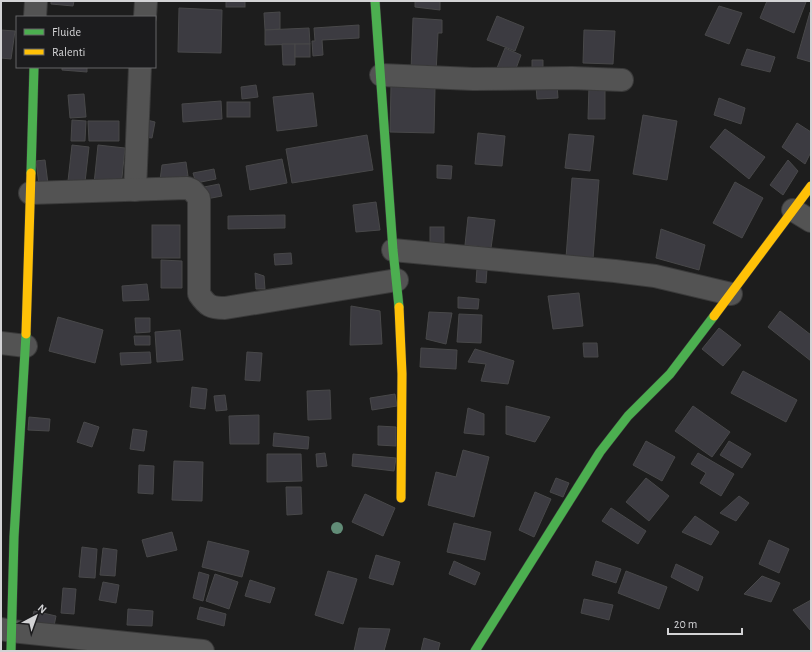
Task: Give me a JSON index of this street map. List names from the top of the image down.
{
  "legend": ["Fluide", "Ralenti"],
  "scale_bar": "20 m",
  "north": "top right"
}
